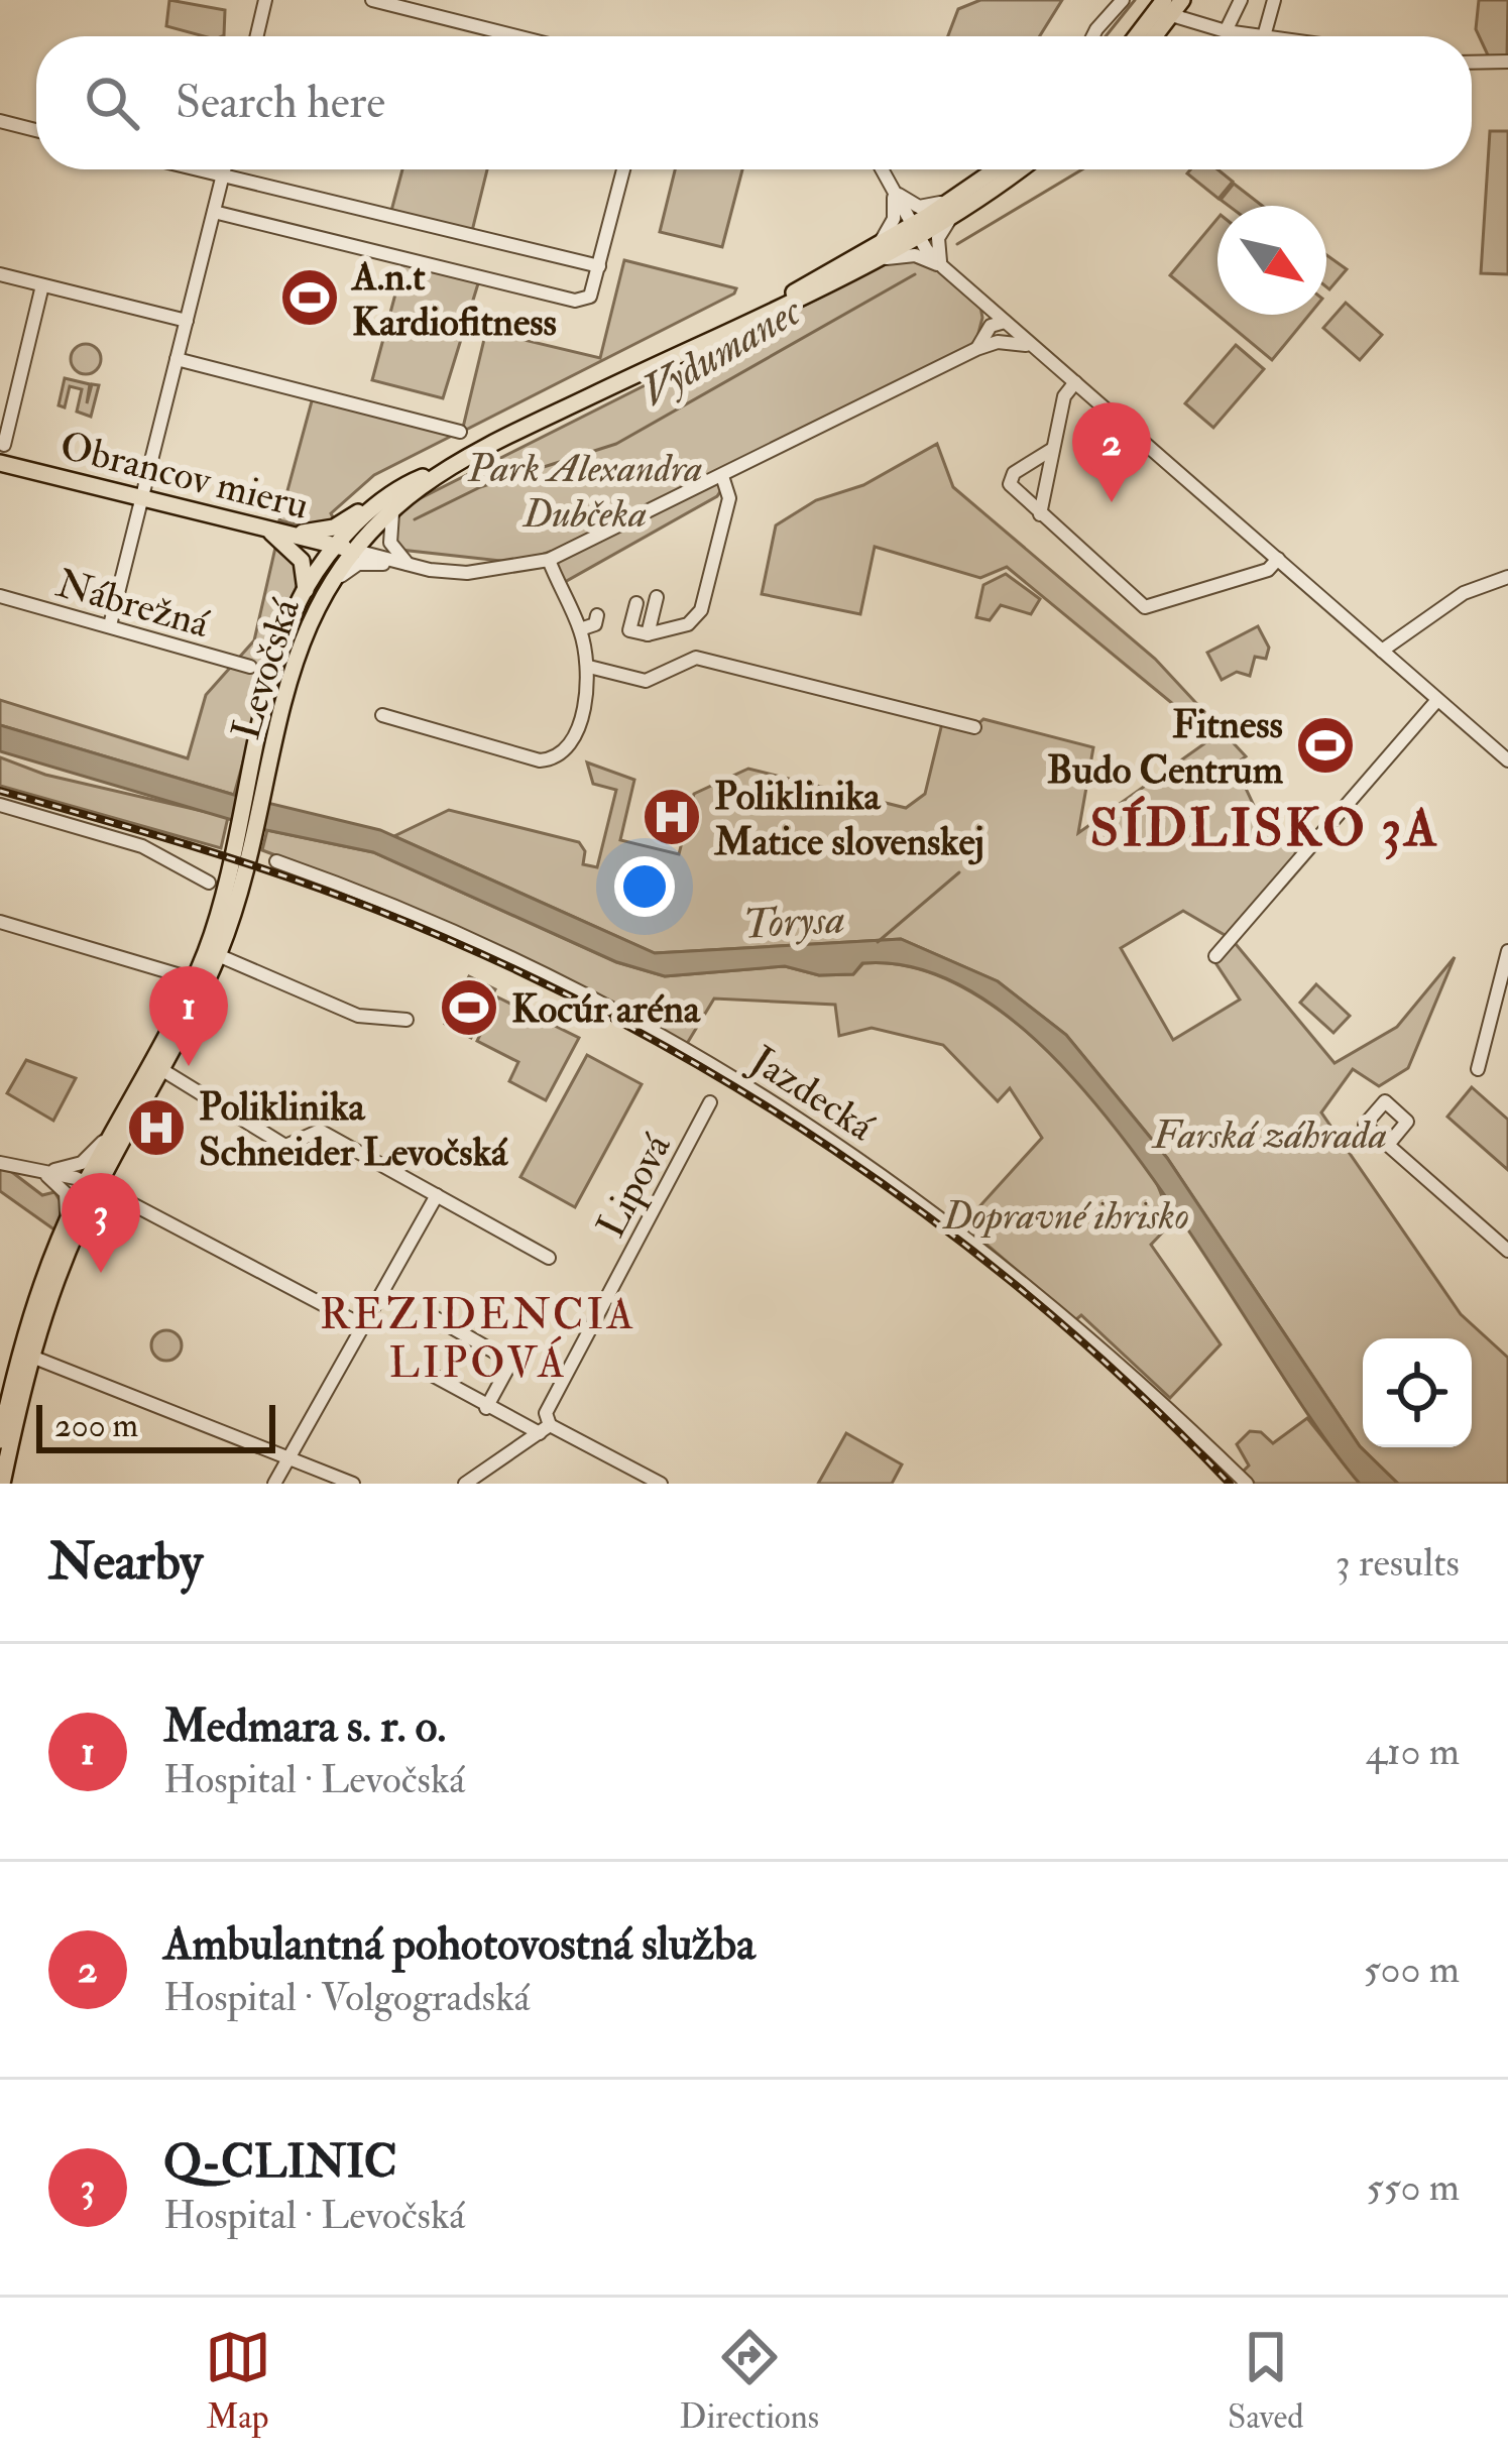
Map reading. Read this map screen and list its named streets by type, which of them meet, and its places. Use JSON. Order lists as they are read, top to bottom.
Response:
{
  "streets": {
    "main road": ["Obrancov mieru", "Levočská"],
    "street": ["Nábrežná", "Jazdecká", "Lipová"]
  },
  "crossings": [
    ["Obrancov mieru", "Levočská"]
  ],
  "districts": ["SÍDLISKO 3A", "REZIDENCIA LIPOVÁ"],
  "water": ["Vydumanec", "Torysa"],
  "parks": ["Park Alexandra Dubčeka", "Farská záhrada", "Dopravné ihrisko"],
  "places": {
    "sports": ["A.n.t Kardiofitness", "Fitness Budo Centrum", "Kocúr aréna"],
    "hospital": ["Poliklinika Matice slovenskej", "Poliklinika Schneider Levočská"]
  },
  "scale_bar": "200 m",
  "north": "bottom right",
  "page": {
    "search": "Search here",
    "pins": ["2", "1", "3"],
    "scale": "200 m",
    "heading": ["Nearby", "3 results"],
    "list": [
      {
        "mark": "1",
        "name": "Medmara s. r. o.",
        "note": "Hospital · Levočská",
        "value": "410 m"
      },
      {
        "mark": "2",
        "name": "Ambulantná pohotovostná služba",
        "note": "Hospital · Volgogradská",
        "value": "500 m"
      },
      {
        "mark": "3",
        "name": "Q-CLINIC",
        "note": "Hospital · Levočská",
        "value": "550 m"
      }
    ],
    "nav": ["Map", "Directions", "Saved"]
  }
}
